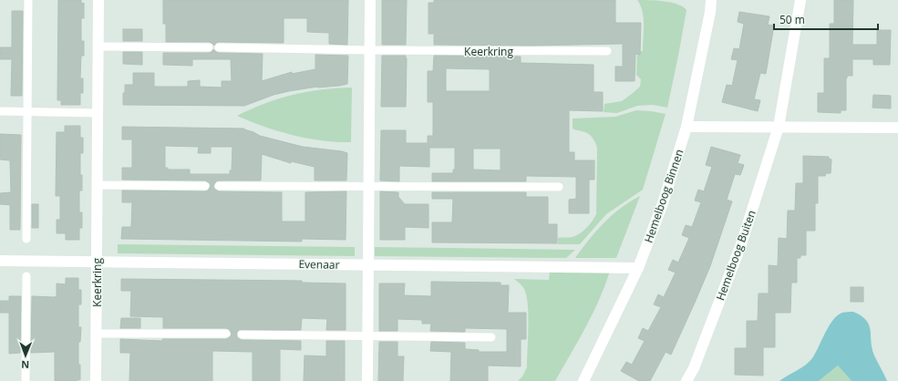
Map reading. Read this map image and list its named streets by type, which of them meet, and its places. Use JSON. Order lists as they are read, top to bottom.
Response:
{
  "streets": {
    "street": [
      "Keerkring",
      "Hemelboog Binnen",
      "Hemelboog Buiten",
      "Evenaar"
    ]
  },
  "crossings": [
    ["Keerkring", "Evenaar"],
    ["Hemelboog Binnen", "Evenaar"]
  ],
  "scale_bar": "50 m",
  "north": "bottom"
}
